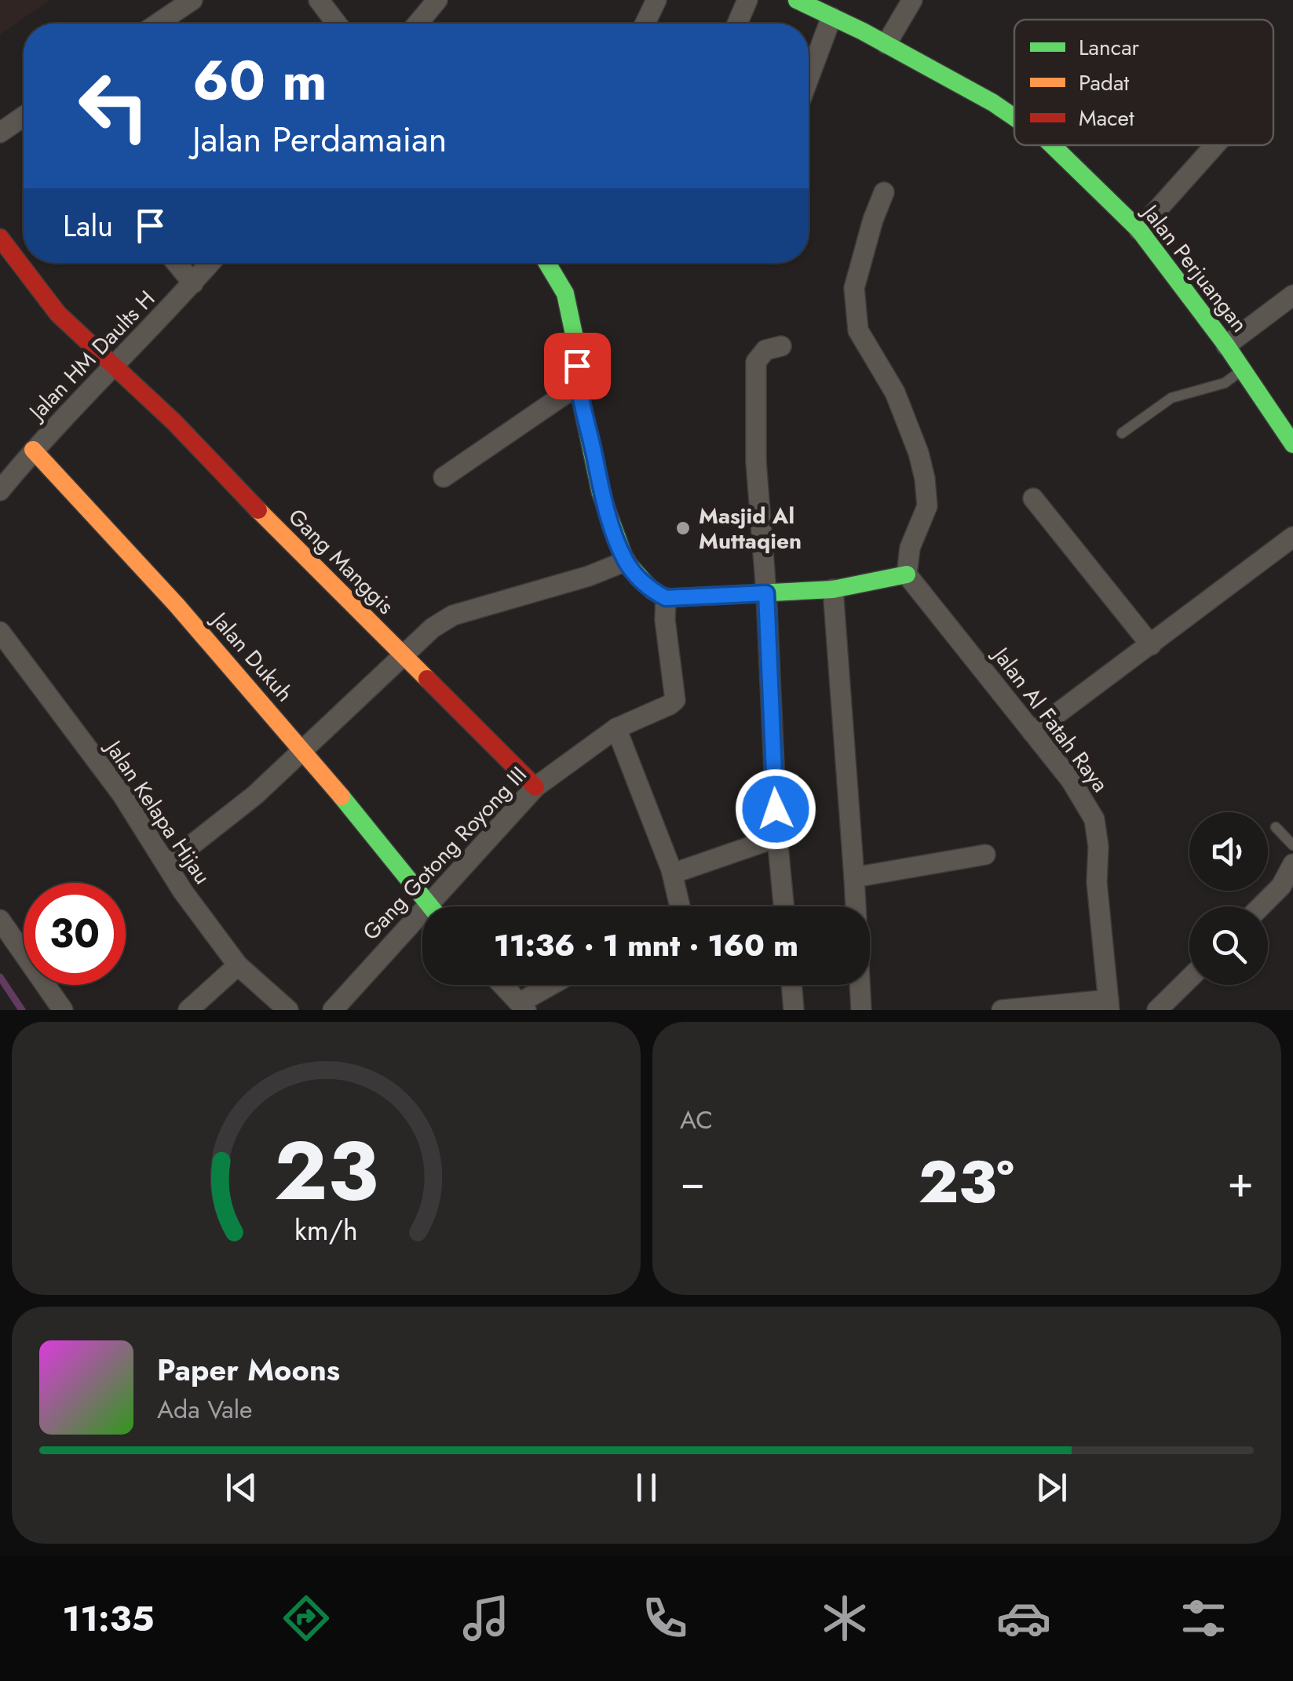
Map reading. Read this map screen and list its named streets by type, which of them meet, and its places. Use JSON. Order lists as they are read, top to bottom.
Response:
{
  "streets": {
    "street": [
      "Jalan Perjuangan",
      "Jalan HM Daults H",
      "Gang Manggis",
      "Jalan Dukuh",
      "Jalan Al Fatah Raya",
      "Jalan Kelapa Hijau",
      "Gang Gotong Royong III"
    ]
  },
  "crossings": [
    ["Jalan HM Daults H", "Gang Manggis"],
    ["Jalan HM Daults H", "Jalan Dukuh"],
    ["Gang Manggis", "Gang Gotong Royong III"],
    ["Jalan Dukuh", "Gang Gotong Royong III"]
  ],
  "places": ["Masjid Al Muttaqien"],
  "legend": ["Lancar", "Padat", "Macet"],
  "page": {
    "turn": ["60 m", "Jalan Perdamaian"],
    "then": "Lalu",
    "limit": "30",
    "trip": "11:36 · 1 mnt · 160 m",
    "tile": "AC",
    "heat": ["−", "23°", "+"],
    "song": ["Paper Moons", "Ada Vale"],
    "tabs": "11:35",
    "gauge": ["23", "km/h"]
  }
}
